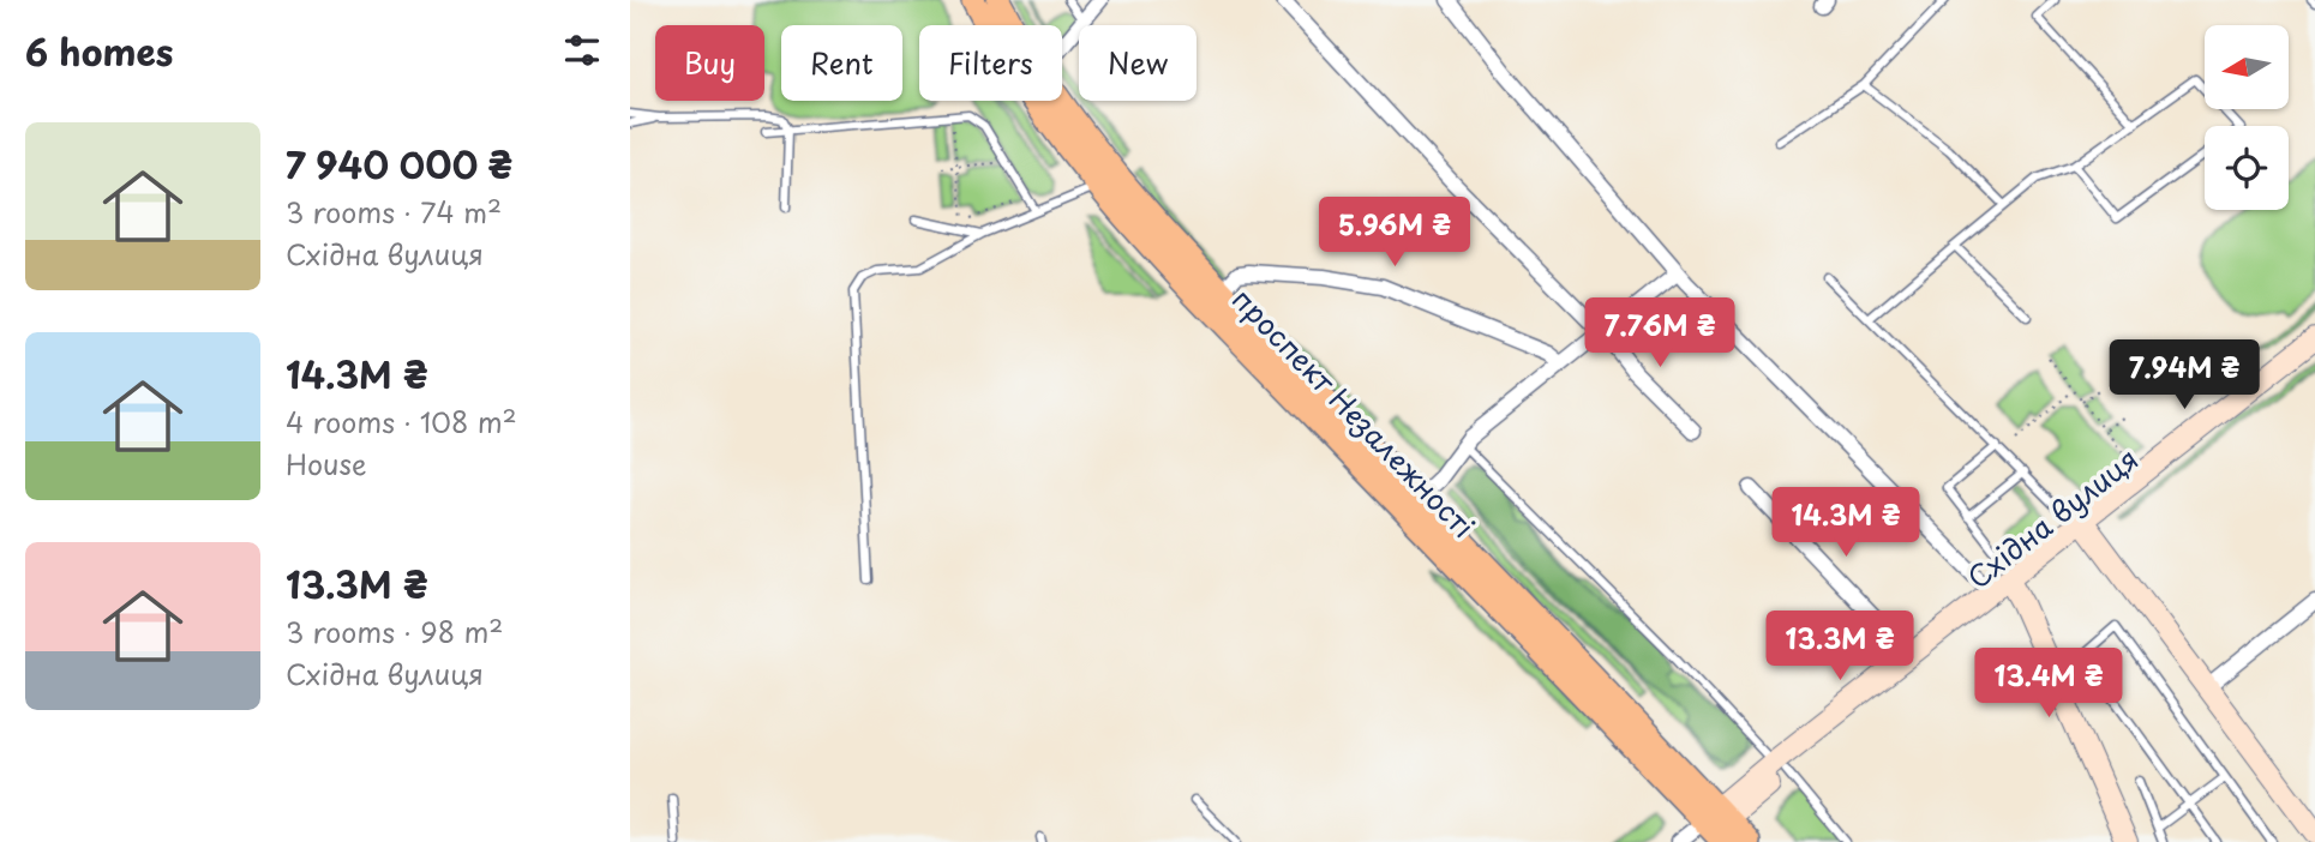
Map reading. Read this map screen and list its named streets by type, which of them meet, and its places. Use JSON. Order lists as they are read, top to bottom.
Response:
{
  "streets": {
    "main road": ["проспект Незалежності", "Східна вулиця"]
  },
  "crossings": [
    ["проспект Незалежності", "Східна вулиця"]
  ],
  "north": "left",
  "page": {
    "heading": "6 homes",
    "chip": [
      "Buy",
      "Rent",
      "Filters",
      "New"
    ],
    "list": [
      {
        "name": "7 940 000 ₴",
        "note": "3 rooms · 74 m² · Східна вулиця"
      },
      {
        "name": "14.3M ₴",
        "note": "4 rooms · 108 m² · House"
      },
      {
        "name": "13.3M ₴",
        "note": "3 rooms · 98 m² · Східна вулиця"
      }
    ],
    "price": [
      "5.96M ₴",
      "7.76M ₴",
      "7.94M ₴",
      "14.3M ₴",
      "13.3M ₴",
      "13.4M ₴"
    ]
  }
}
